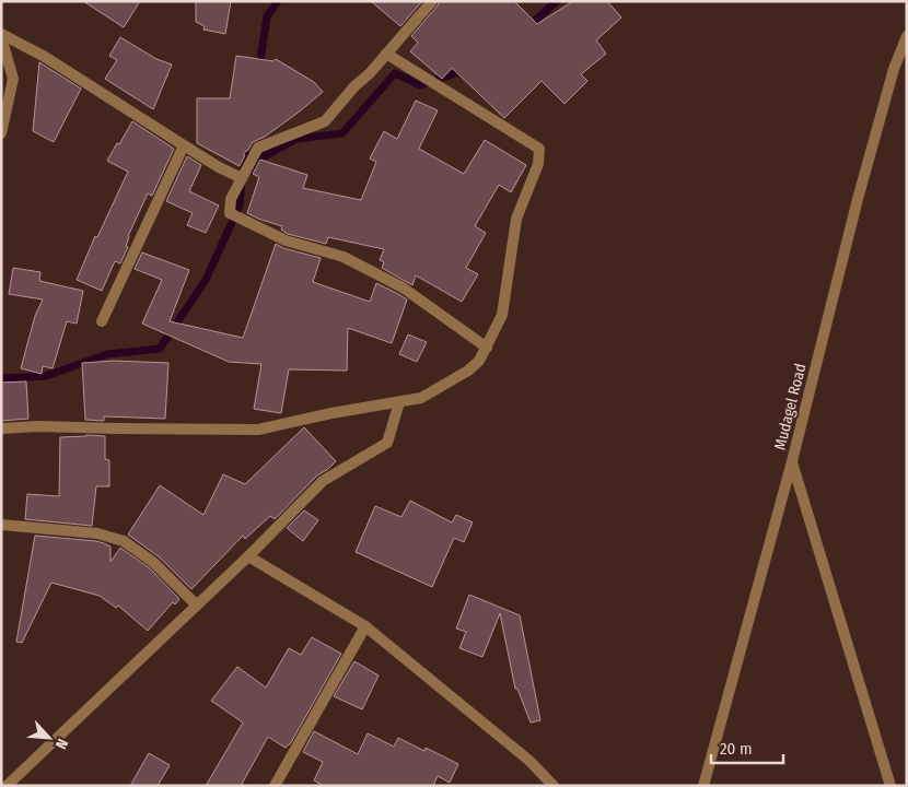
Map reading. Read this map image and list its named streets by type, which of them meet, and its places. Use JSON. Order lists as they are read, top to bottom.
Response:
{
  "streets": {
    "street": ["Mudagel Road"]
  },
  "scale_bar": "20 m",
  "north": "bottom right"
}
